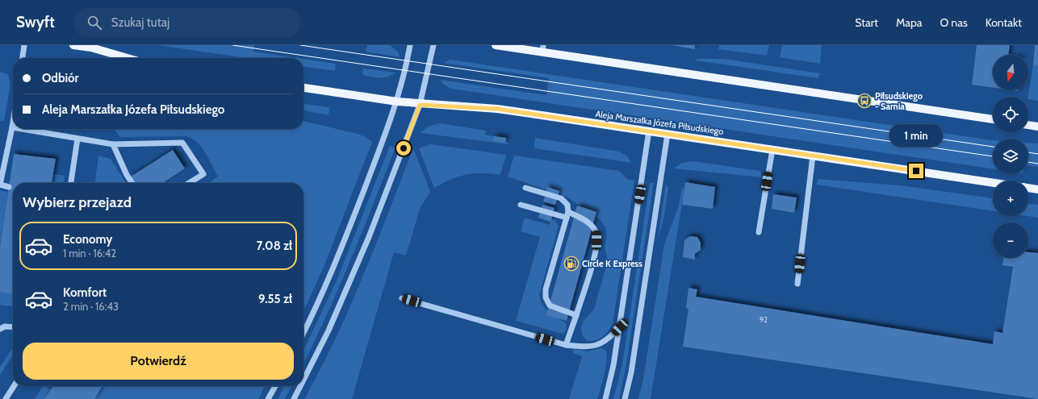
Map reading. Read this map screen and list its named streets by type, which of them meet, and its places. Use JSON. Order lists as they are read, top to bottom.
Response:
{
  "streets": {
    "main road": ["Aleja Marszałka Józefa Piłsudskiego"]
  },
  "places": {
    "bus stop": ["Piłsudskiego - Sarnia"],
    "fuel station": ["Circle K Express"]
  },
  "house_numbers": ["92"],
  "north": "bottom",
  "page": {
    "header": "Swyft",
    "search": "Szukaj tutaj",
    "nav": [
      "Start",
      "Mapa",
      "O nas",
      "Kontakt"
    ],
    "map_buttons": ["+", "−"],
    "banner": ["Odbiór", "Aleja Marszałka Józefa Piłsudskiego"],
    "bubble": "1 min",
    "heading": "Wybierz przejazd",
    "list": [
      {
        "name": "Economy",
        "note": "1 min · 16:42",
        "value": "7.08 zł"
      },
      {
        "name": "Komfort",
        "note": "2 min · 16:43",
        "value": "9.55 zł"
      }
    ],
    "buttons": "Potwierdź"
  }
}
